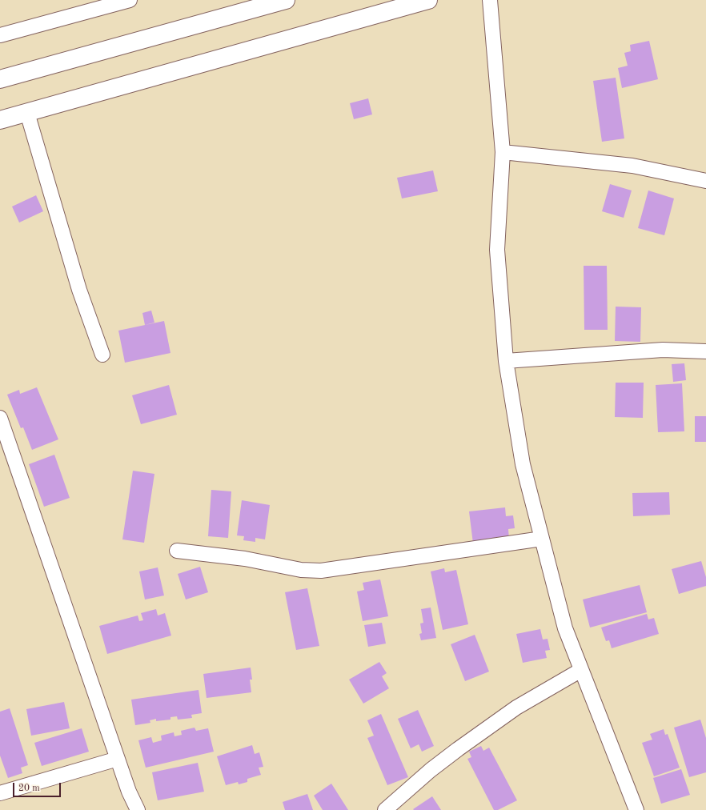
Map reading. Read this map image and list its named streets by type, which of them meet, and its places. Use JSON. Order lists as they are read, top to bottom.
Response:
{
  "scale_bar": "20 m"
}
